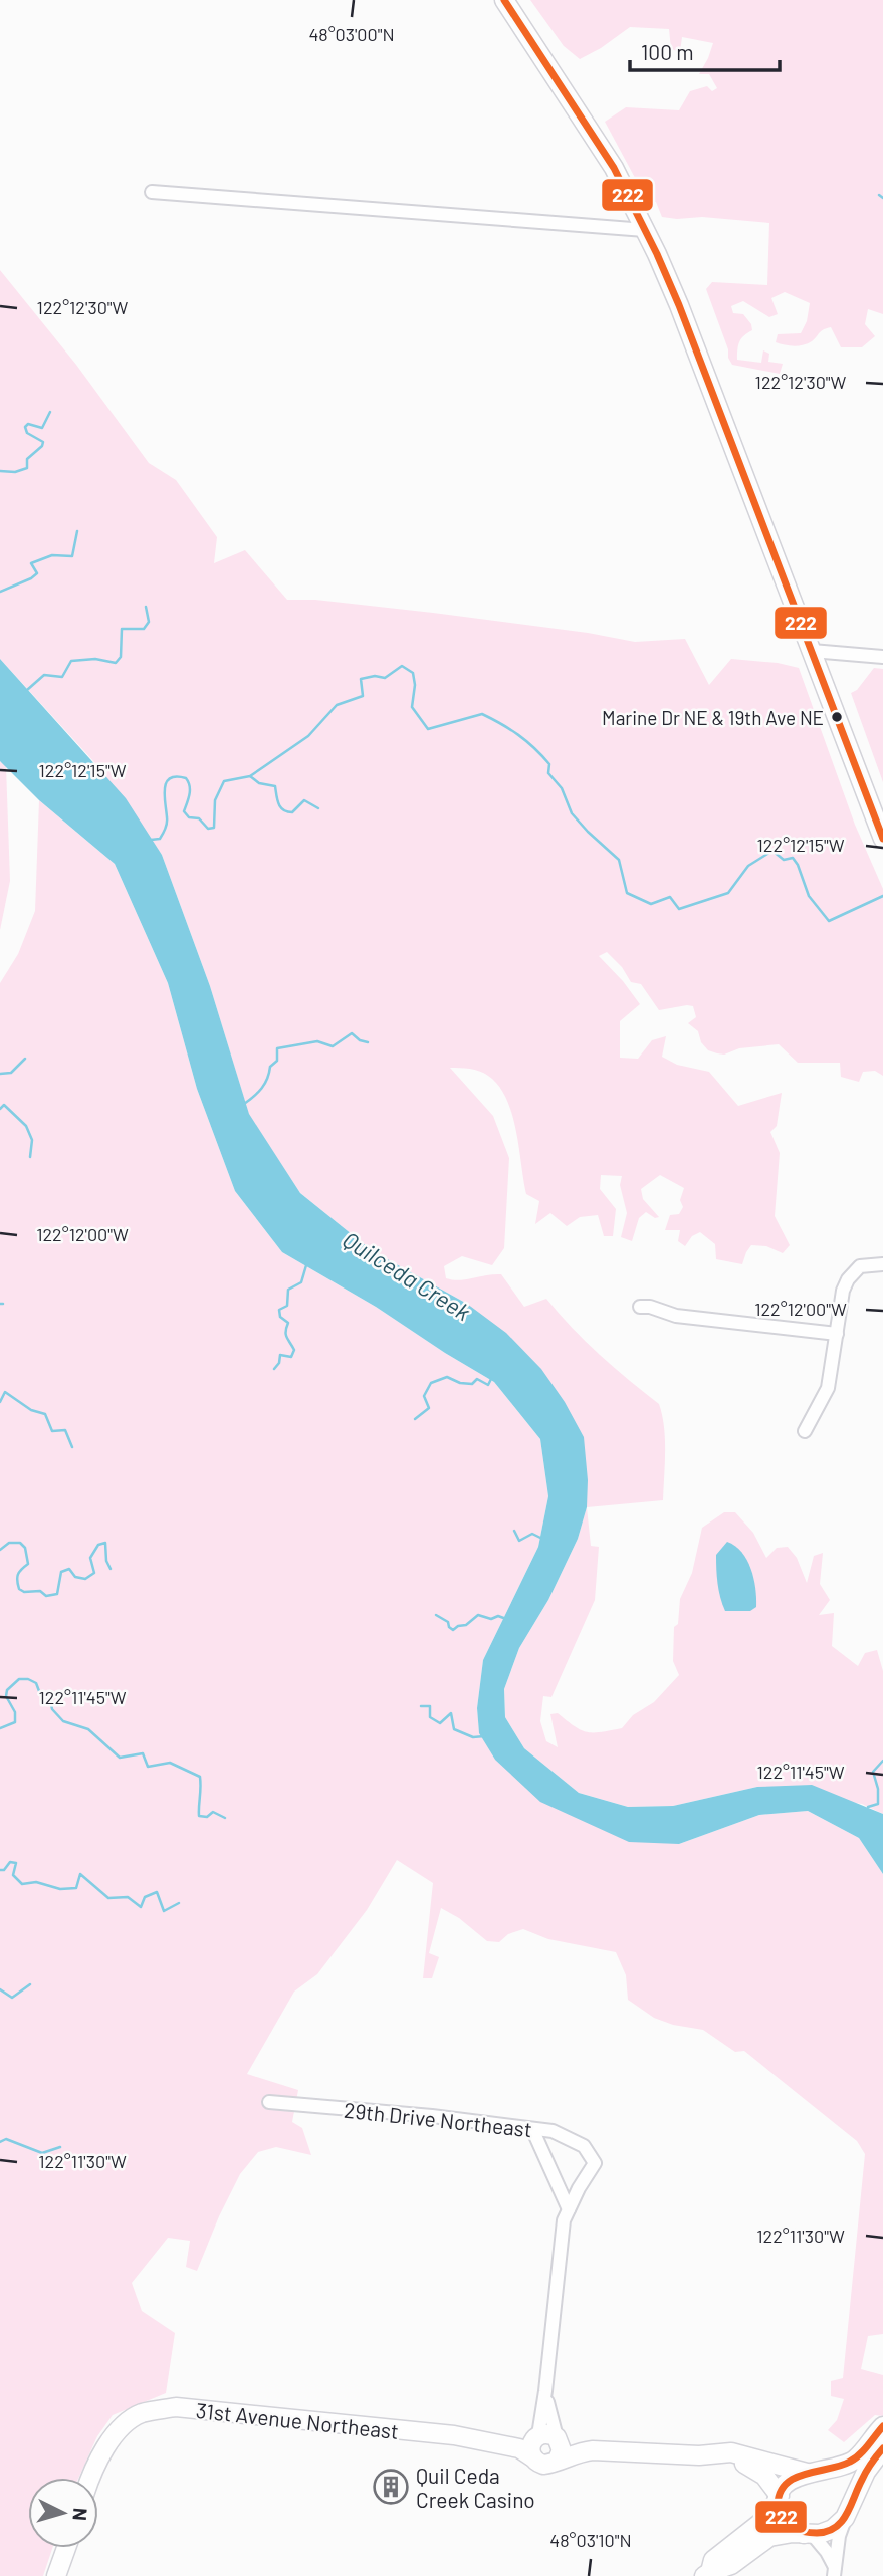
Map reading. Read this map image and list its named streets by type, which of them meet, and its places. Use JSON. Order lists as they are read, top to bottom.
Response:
{
  "streets": {
    "main road": ["31st Avenue Northeast"],
    "street": ["29th Drive Northeast"]
  },
  "water": ["Quilceda Creek"],
  "places": {
    "other": ["Marine Dr NE & 19th Ave NE"],
    "building": ["Quil Ceda Creek Casino"]
  },
  "lines": ["transit line 222"],
  "scale_bar": "100 m",
  "north": "right",
  "coordinates": [
    "48°03'00\"N",
    "122°12'30\"W",
    "122°12'15\"W",
    "122°12'00\"W",
    "122°11'45\"W",
    "122°11'30\"W",
    "48°03'10\"N"
  ]
}
